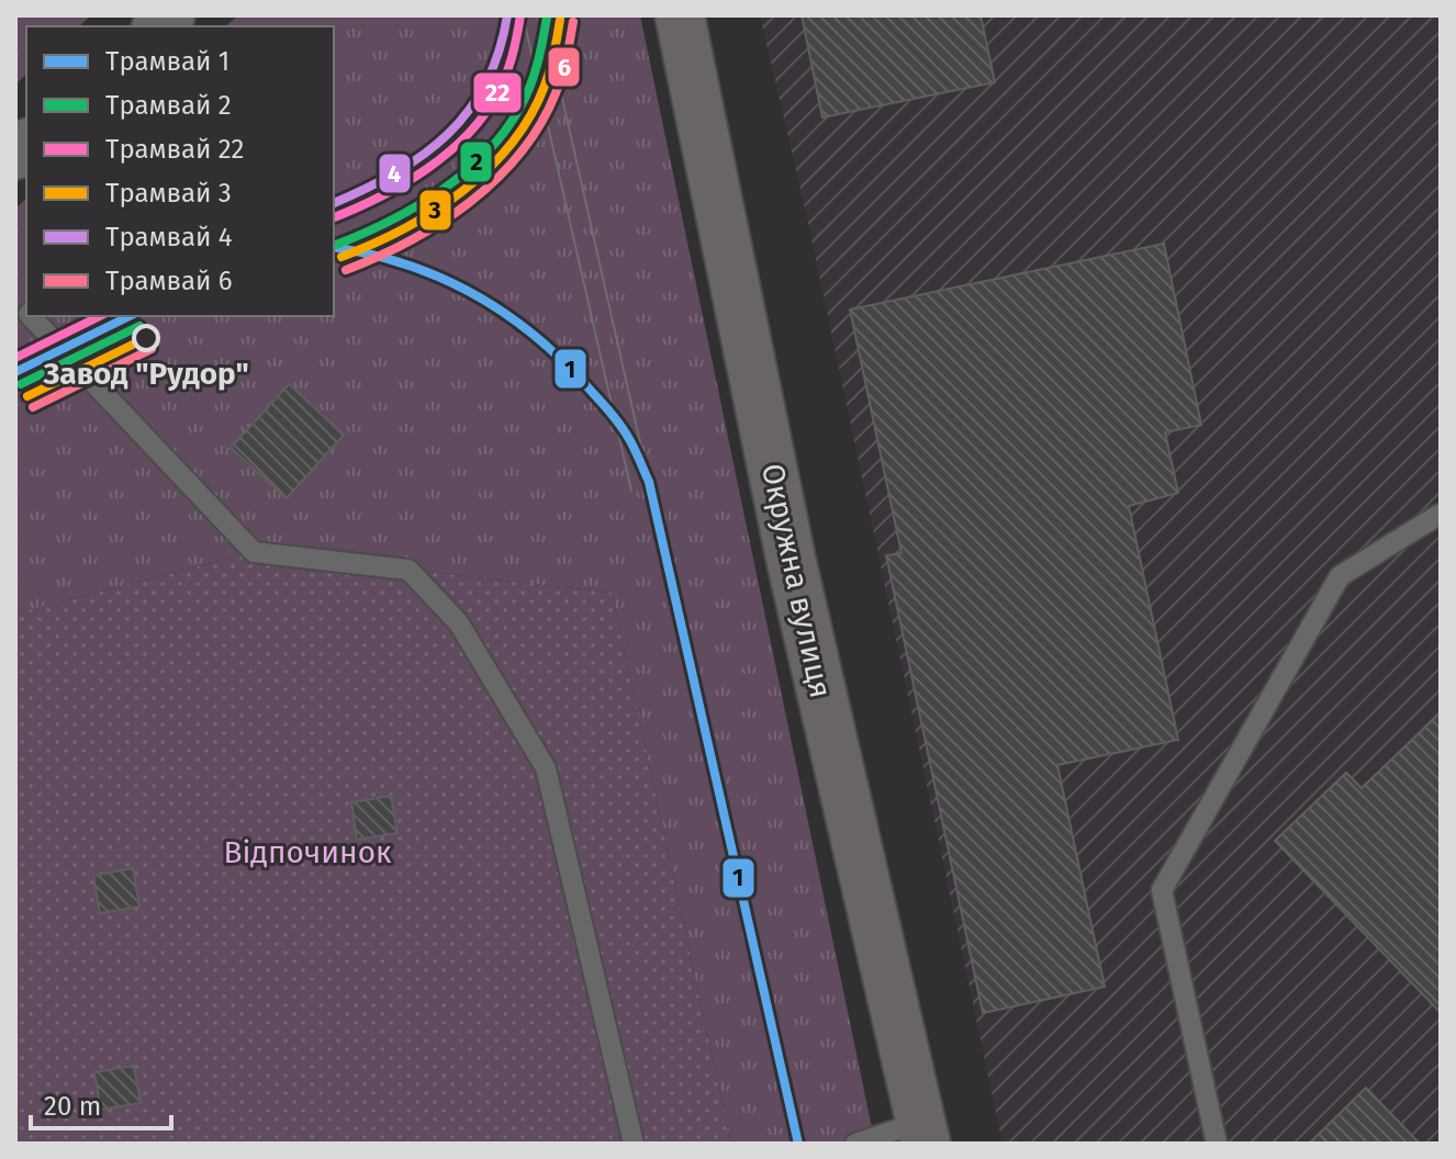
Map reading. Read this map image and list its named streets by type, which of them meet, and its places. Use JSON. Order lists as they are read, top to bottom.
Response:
{
  "streets": {
    "main road": ["Окружна вулиця"]
  },
  "parks": ["Відпочинок"],
  "places": ["Завод \"Рудор\""],
  "lines": [
    "tram line 22",
    "tram line 4",
    "tram line 2",
    "tram line 3",
    "tram line 6",
    "tram line 1"
  ],
  "legend": [
    "Трамвай 1",
    "Трамвай 2",
    "Трамвай 22",
    "Трамвай 3",
    "Трамвай 4",
    "Трамвай 6"
  ],
  "scale_bar": "20 m"
}
